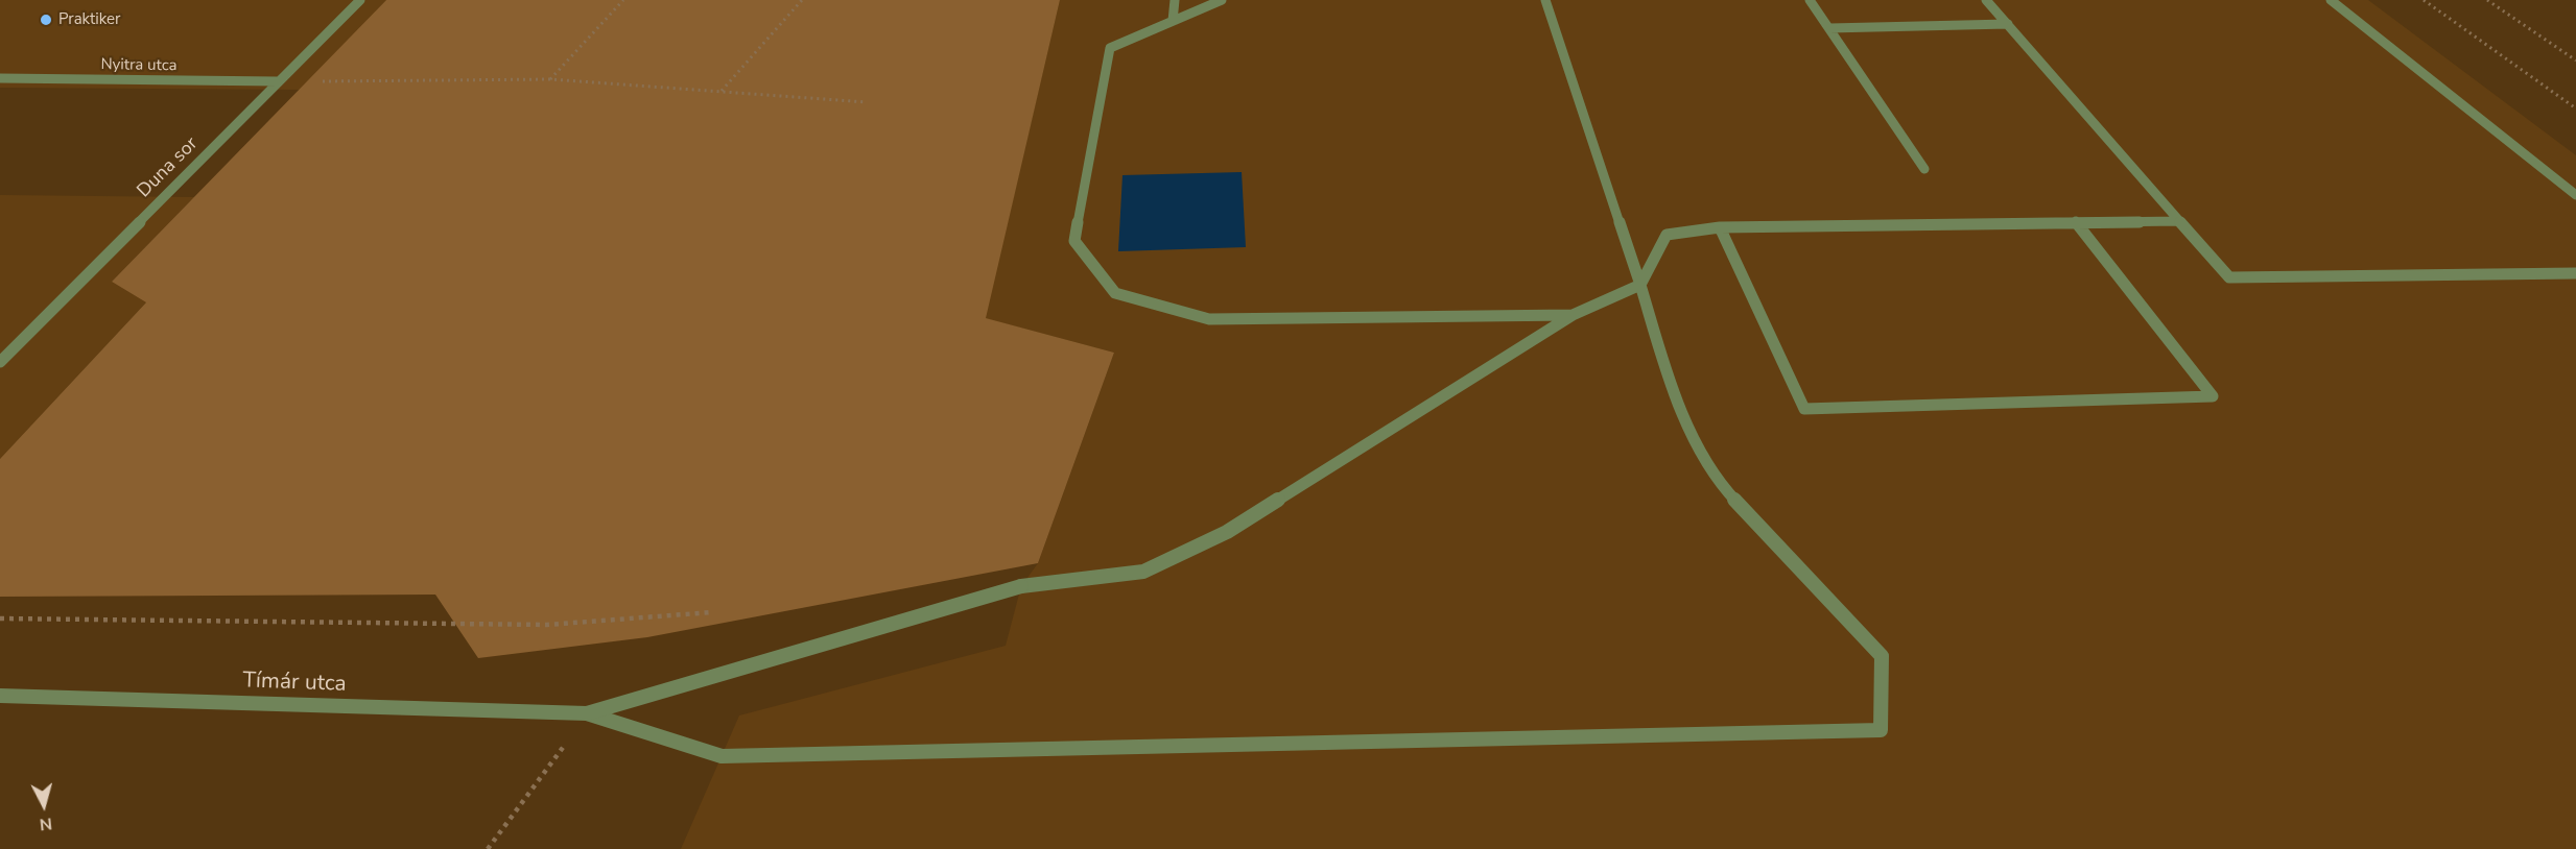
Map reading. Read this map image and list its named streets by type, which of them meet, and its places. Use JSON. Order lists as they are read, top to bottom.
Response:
{
  "streets": {
    "street": ["Nyitra utca", "Duna sor", "Tímár utca"]
  },
  "crossings": [
    ["Nyitra utca", "Duna sor"]
  ],
  "places": ["Praktiker"],
  "north": "bottom"
}
